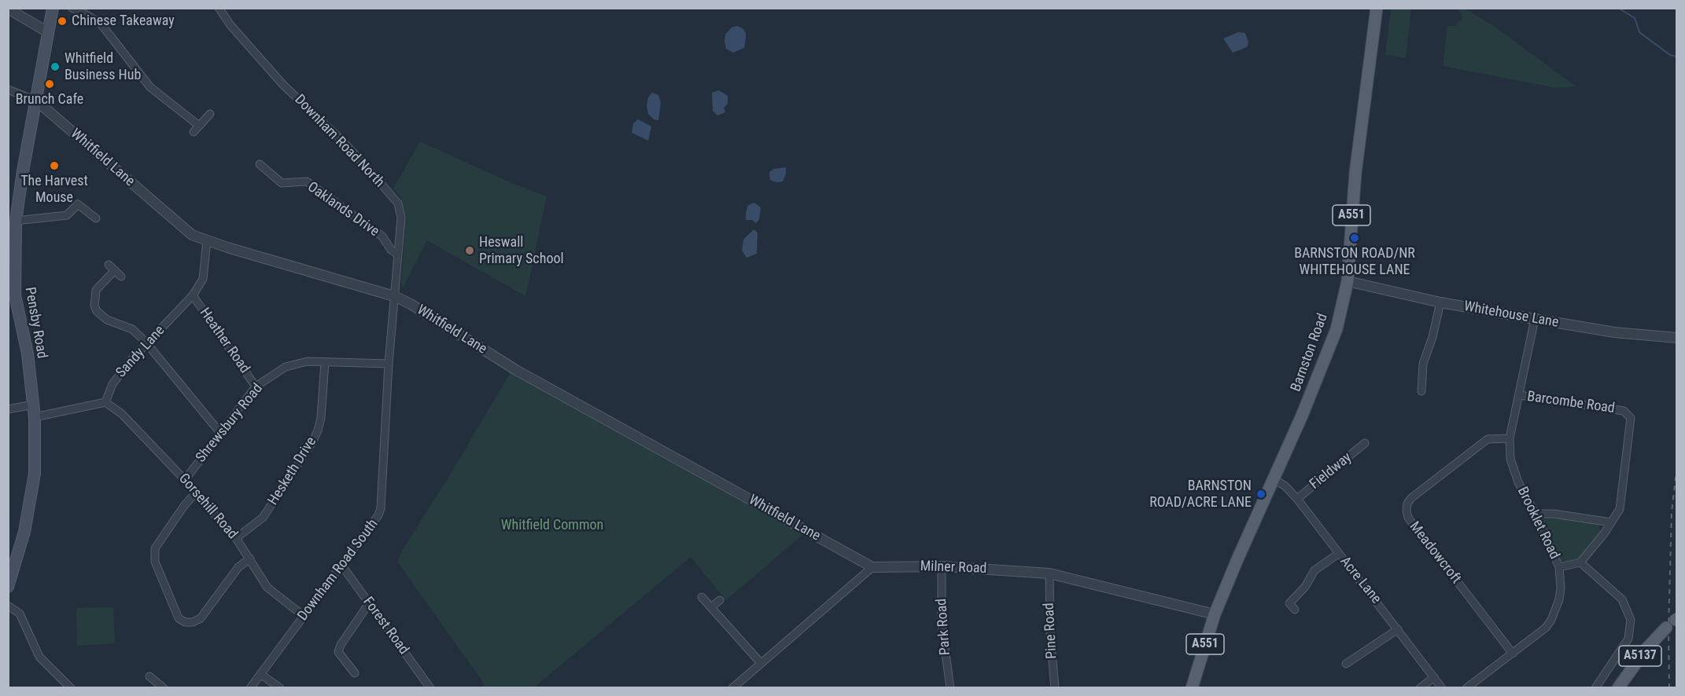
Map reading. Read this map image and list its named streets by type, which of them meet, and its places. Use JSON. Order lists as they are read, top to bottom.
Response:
{
  "streets": {
    "main road": [
      "A551",
      "Pensby Road",
      "Barnston Road",
      "A5137"
    ],
    "street": [
      "Downham Road North",
      "Whitfield Lane",
      "Oaklands Drive",
      "Whitehouse Lane",
      "Heather Road",
      "Sandy Lane",
      "Barcombe Road",
      "Shrewsbury Road",
      "Hesketh Drive",
      "Fieldway",
      "Gorsehill Road",
      "Brooklet Road",
      "Meadowcroft",
      "Milner Road",
      "Downham Road South",
      "Acre Lane",
      "Forest Road",
      "Park Road",
      "Pine Road"
    ]
  },
  "crossings": [
    ["Downham Road North", "Whitfield Lane"],
    ["Downham Road North", "Oaklands Drive"],
    ["Downham Road North", "Downham Road South"],
    ["Whitfield Lane", "Pensby Road"],
    ["Whitfield Lane", "Sandy Lane"],
    ["Whitfield Lane", "Milner Road"],
    ["Whitfield Lane", "Downham Road South"],
    ["Whitehouse Lane", "Barnston Road"],
    ["Whitehouse Lane", "Brooklet Road"],
    ["Heather Road", "Sandy Lane"],
    ["Heather Road", "Shrewsbury Road"],
    ["Sandy Lane", "Gorsehill Road"],
    ["Barnston Road", "Milner Road"],
    ["Barnston Road", "Acre Lane"],
    ["Barcombe Road", "Brooklet Road"],
    ["Shrewsbury Road", "Hesketh Drive"],
    ["Shrewsbury Road", "Gorsehill Road"],
    ["Shrewsbury Road", "Downham Road South"],
    ["Hesketh Drive", "Gorsehill Road"],
    ["Fieldway", "Acre Lane"],
    ["Gorsehill Road", "Downham Road South"],
    ["Brooklet Road", "Meadowcroft"],
    ["Milner Road", "Park Road"],
    ["Milner Road", "Pine Road"],
    ["Downham Road South", "Forest Road"]
  ],
  "parks": ["Whitfield Common"],
  "places": [
    "Chinese Takeaway",
    "Whitfield Business Hub",
    "Brunch Cafe",
    "The Harvest Mouse",
    "BARNSTON ROAD/NR WHITEHOUSE LANE",
    "Heswall Primary School",
    "BARNSTON ROAD/ACRE LANE"
  ]
}
